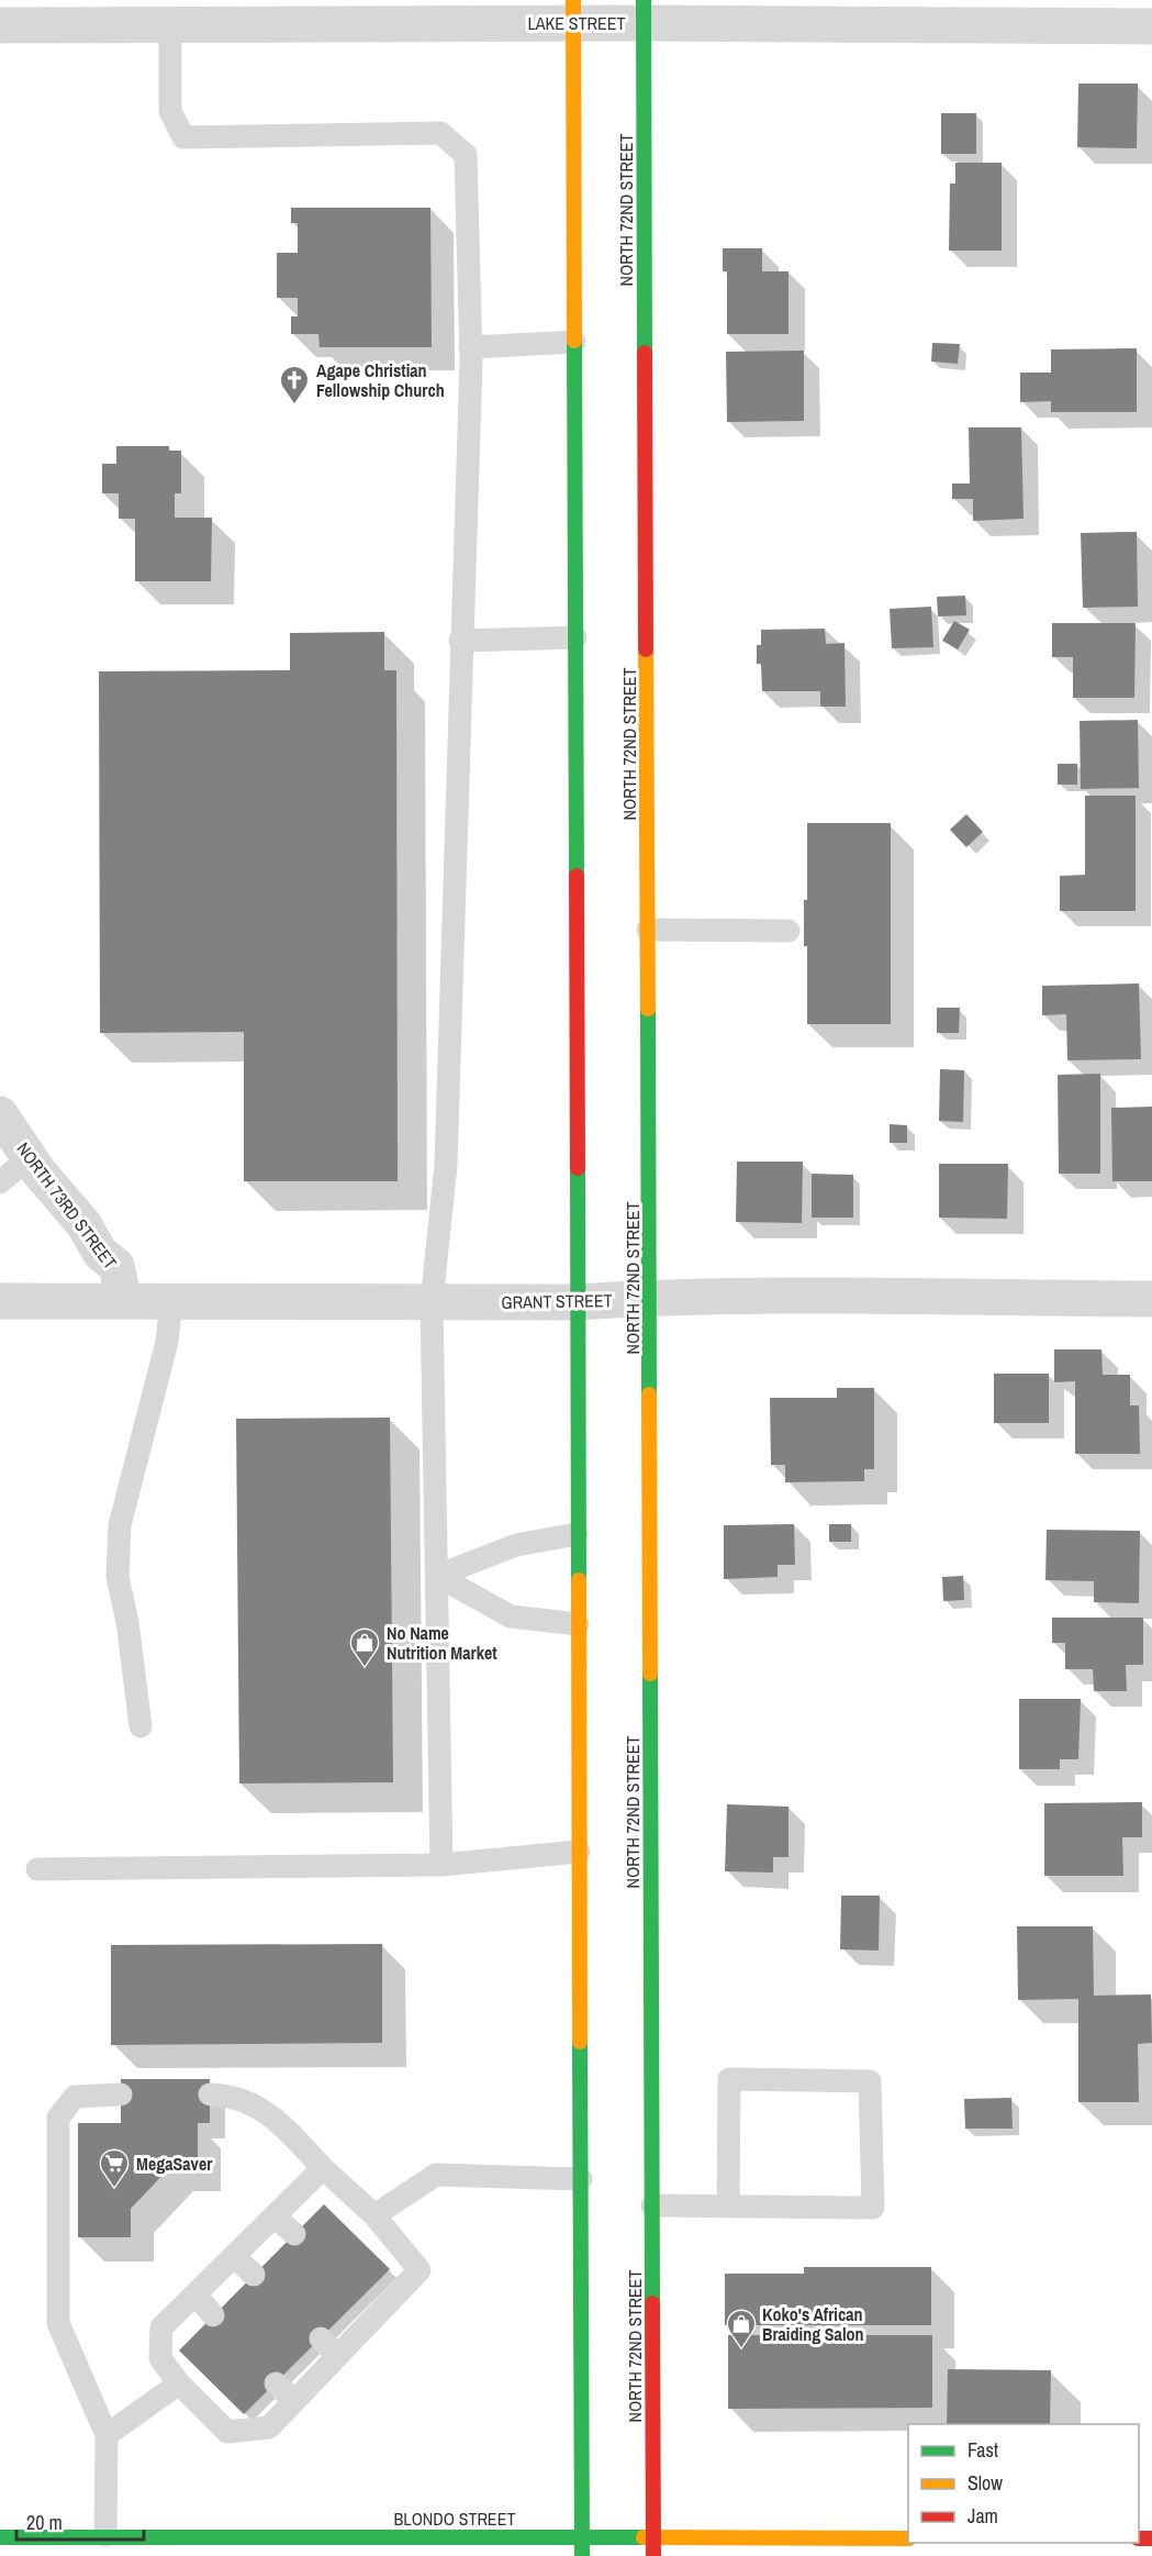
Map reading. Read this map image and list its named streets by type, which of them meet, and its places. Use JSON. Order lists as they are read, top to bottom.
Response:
{
  "streets": {
    "main road": ["NORTH 72ND STREET", "BLONDO STREET"],
    "street": ["LAKE STREET", "NORTH 73RD STREET", "GRANT STREET"]
  },
  "crossings": [
    ["LAKE STREET", "NORTH 72ND STREET"],
    ["NORTH 72ND STREET", "GRANT STREET"],
    ["NORTH 72ND STREET", "BLONDO STREET"],
    ["NORTH 73RD STREET", "GRANT STREET"]
  ],
  "places": {
    "church": ["Agape Christian Fellowship Church"],
    "shop": ["No Name Nutrition Market", "Koko's African Braiding Salon"],
    "supermarket": ["MegaSaver"]
  },
  "legend": ["Fast", "Slow", "Jam"],
  "scale_bar": "20 m"
}
